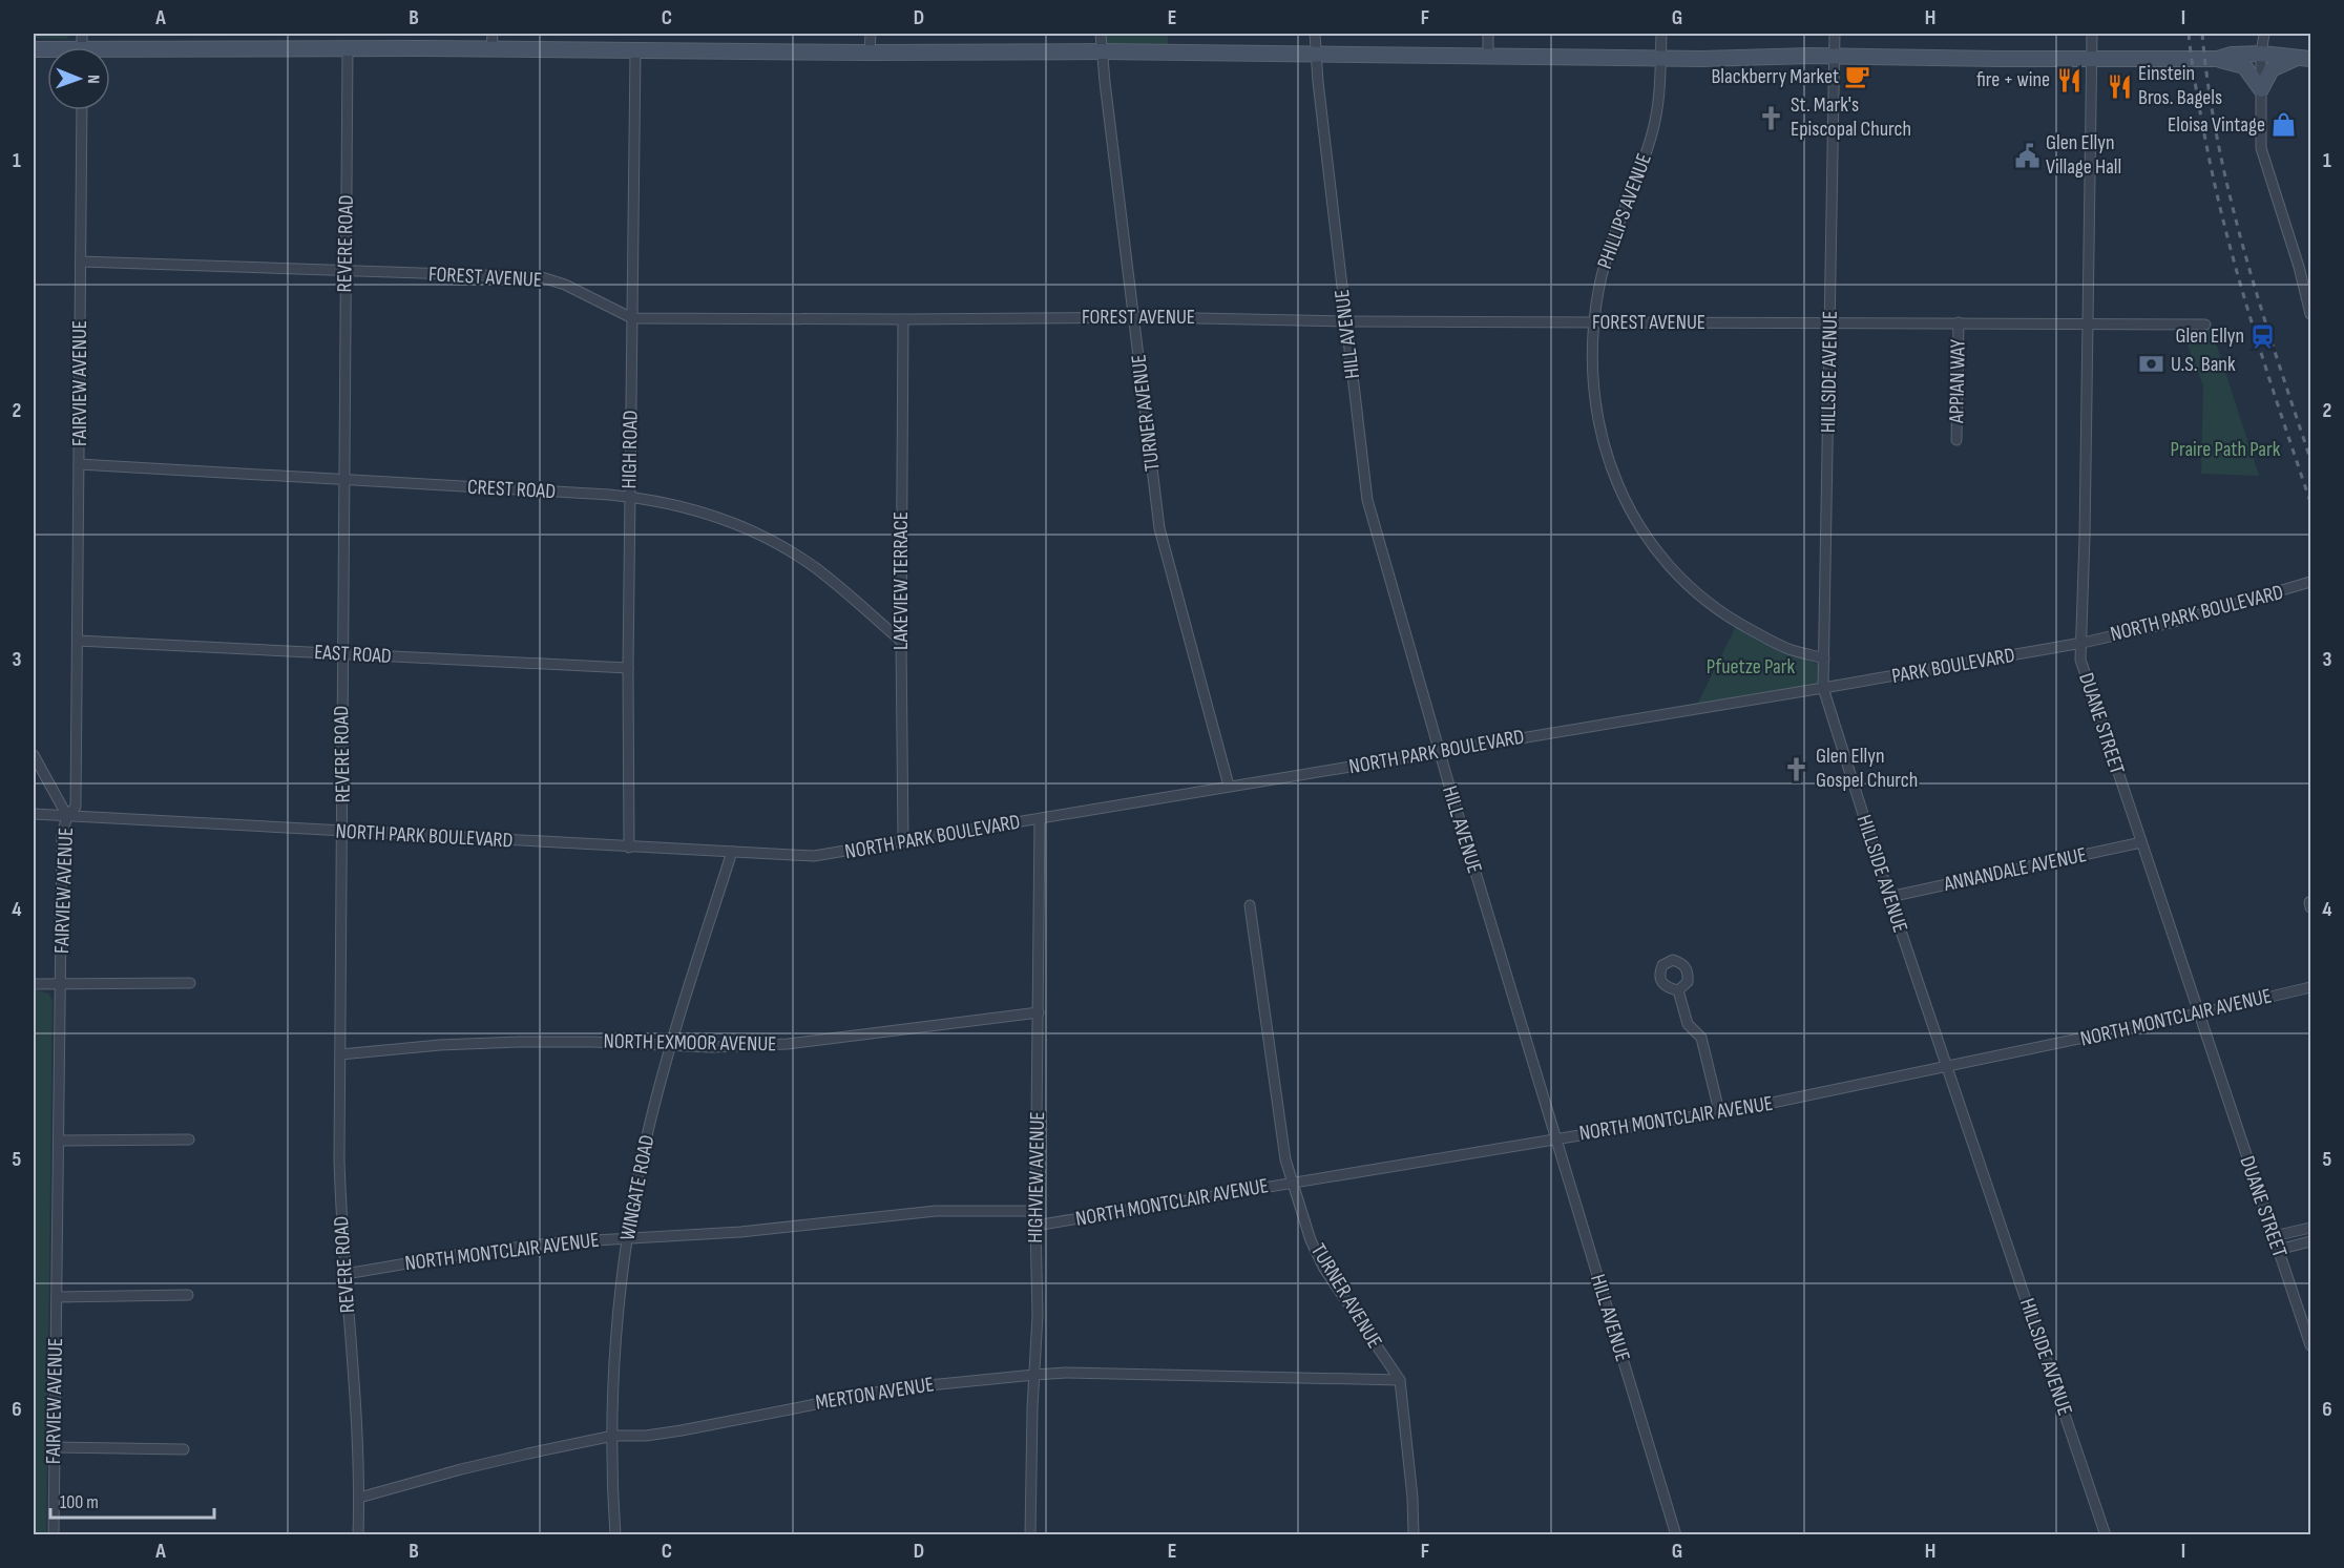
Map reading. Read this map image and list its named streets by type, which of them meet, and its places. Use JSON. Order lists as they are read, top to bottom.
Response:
{
  "streets": {
    "street": [
      "PHILLIPS AVENUE",
      "REVERE ROAD",
      "FOREST AVENUE",
      "HILL AVENUE",
      "HILLSIDE AVENUE",
      "APPIAN WAY",
      "FAIRVIEW AVENUE",
      "TURNER AVENUE",
      "HIGH ROAD",
      "CREST ROAD",
      "LAKEVIEW TERRACE",
      "NORTH PARK BOULEVARD",
      "EAST ROAD",
      "PARK BOULEVARD",
      "DUANE STREET",
      "ANNANDALE AVENUE",
      "NORTH MONTCLAIR AVENUE",
      "NORTH EXMOOR AVENUE",
      "HIGHVIEW AVENUE",
      "WINGATE ROAD",
      "MERTON AVENUE"
    ]
  },
  "crossings": [
    ["PHILLIPS AVENUE", "FOREST AVENUE"],
    ["PHILLIPS AVENUE", "HILLSIDE AVENUE"],
    ["REVERE ROAD", "FOREST AVENUE"],
    ["REVERE ROAD", "CREST ROAD"],
    ["REVERE ROAD", "NORTH PARK BOULEVARD"],
    ["REVERE ROAD", "EAST ROAD"],
    ["REVERE ROAD", "NORTH MONTCLAIR AVENUE"],
    ["REVERE ROAD", "NORTH EXMOOR AVENUE"],
    ["REVERE ROAD", "MERTON AVENUE"],
    ["FOREST AVENUE", "HILL AVENUE"],
    ["FOREST AVENUE", "HILLSIDE AVENUE"],
    ["FOREST AVENUE", "APPIAN WAY"],
    ["FOREST AVENUE", "FAIRVIEW AVENUE"],
    ["FOREST AVENUE", "TURNER AVENUE"],
    ["FOREST AVENUE", "HIGH ROAD"],
    ["FOREST AVENUE", "LAKEVIEW TERRACE"],
    ["FOREST AVENUE", "DUANE STREET"],
    ["HILL AVENUE", "NORTH PARK BOULEVARD"],
    ["HILL AVENUE", "NORTH MONTCLAIR AVENUE"],
    ["HILLSIDE AVENUE", "NORTH PARK BOULEVARD"],
    ["HILLSIDE AVENUE", "PARK BOULEVARD"],
    ["HILLSIDE AVENUE", "ANNANDALE AVENUE"],
    ["HILLSIDE AVENUE", "NORTH MONTCLAIR AVENUE"],
    ["FAIRVIEW AVENUE", "CREST ROAD"],
    ["FAIRVIEW AVENUE", "NORTH PARK BOULEVARD"],
    ["FAIRVIEW AVENUE", "EAST ROAD"],
    ["TURNER AVENUE", "NORTH PARK BOULEVARD"],
    ["TURNER AVENUE", "NORTH MONTCLAIR AVENUE"],
    ["TURNER AVENUE", "MERTON AVENUE"],
    ["HIGH ROAD", "CREST ROAD"],
    ["HIGH ROAD", "NORTH PARK BOULEVARD"],
    ["HIGH ROAD", "EAST ROAD"],
    ["CREST ROAD", "LAKEVIEW TERRACE"],
    ["LAKEVIEW TERRACE", "NORTH PARK BOULEVARD"],
    ["NORTH PARK BOULEVARD", "PARK BOULEVARD"],
    ["NORTH PARK BOULEVARD", "DUANE STREET"],
    ["NORTH PARK BOULEVARD", "HIGHVIEW AVENUE"],
    ["NORTH PARK BOULEVARD", "WINGATE ROAD"],
    ["PARK BOULEVARD", "DUANE STREET"],
    ["DUANE STREET", "ANNANDALE AVENUE"],
    ["DUANE STREET", "NORTH MONTCLAIR AVENUE"],
    ["NORTH MONTCLAIR AVENUE", "HIGHVIEW AVENUE"],
    ["NORTH MONTCLAIR AVENUE", "WINGATE ROAD"],
    ["NORTH EXMOOR AVENUE", "HIGHVIEW AVENUE"],
    ["NORTH EXMOOR AVENUE", "WINGATE ROAD"],
    ["HIGHVIEW AVENUE", "MERTON AVENUE"],
    ["WINGATE ROAD", "MERTON AVENUE"]
  ],
  "parks": ["Praire Path Park", "Pfuetze Park"],
  "places": {
    "cafe": ["Blackberry Market"],
    "restaurant": ["fire + wine", "Einstein Bros. Bagels"],
    "church": ["St. Mark's Episcopal Church", "Glen Ellyn Gospel Church"],
    "shop": ["Eloisa Vintage"],
    "public building": ["Glen Ellyn Village Hall"],
    "station": ["Glen Ellyn"],
    "bank": ["U.S. Bank"]
  },
  "scale_bar": "100 m",
  "north": "right",
  "grid": {
    "columns": [
      "A",
      "B",
      "C",
      "D",
      "E",
      "F",
      "G",
      "H",
      "I"
    ],
    "rows": [
      "1",
      "2",
      "3",
      "4",
      "5",
      "6"
    ]
  }
}
